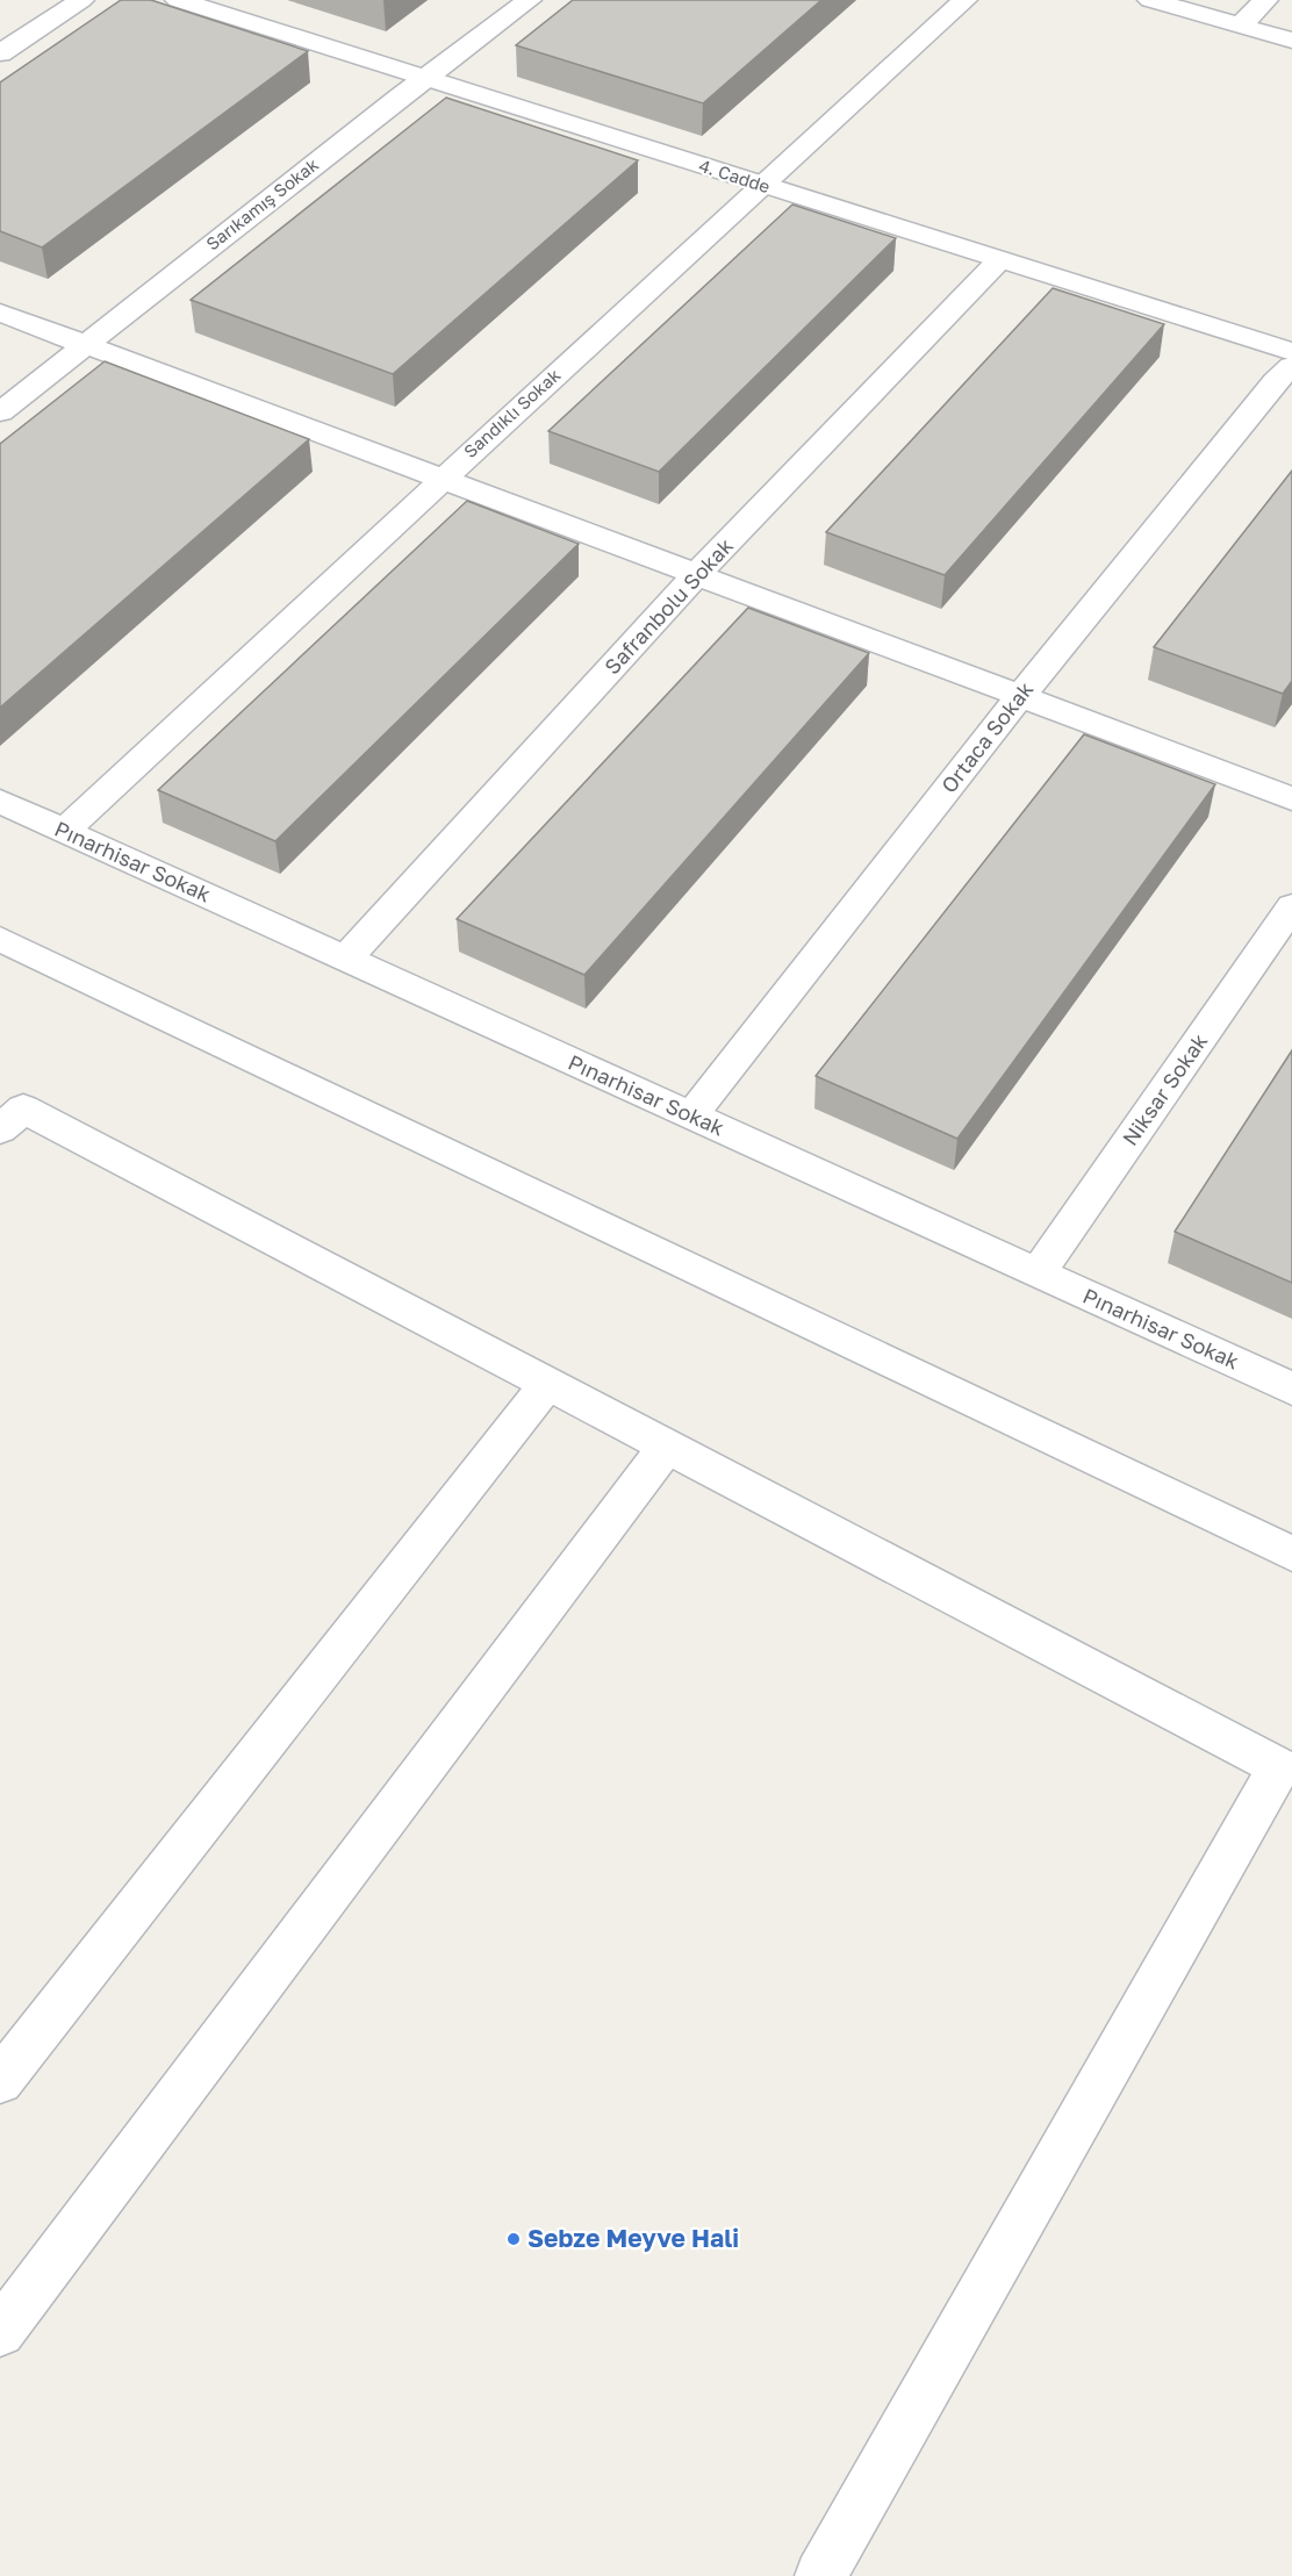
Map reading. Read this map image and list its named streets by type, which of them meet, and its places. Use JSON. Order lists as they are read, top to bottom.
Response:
{
  "streets": {
    "street": [
      "4. Cadde",
      "Sarıkamış Sokak",
      "Sandıklı Sokak",
      "Safranbolu Sokak",
      "Ortaca Sokak",
      "Pınarhisar Sokak",
      "Niksar Sokak"
    ]
  },
  "crossings": [
    ["4. Cadde", "Sarıkamış Sokak"],
    ["4. Cadde", "Sandıklı Sokak"],
    ["4. Cadde", "Safranbolu Sokak"],
    ["Sandıklı Sokak", "Pınarhisar Sokak"],
    ["Safranbolu Sokak", "Pınarhisar Sokak"],
    ["Ortaca Sokak", "Pınarhisar Sokak"],
    ["Pınarhisar Sokak", "Niksar Sokak"]
  ],
  "places": ["Sebze Meyve Hali"]
}
